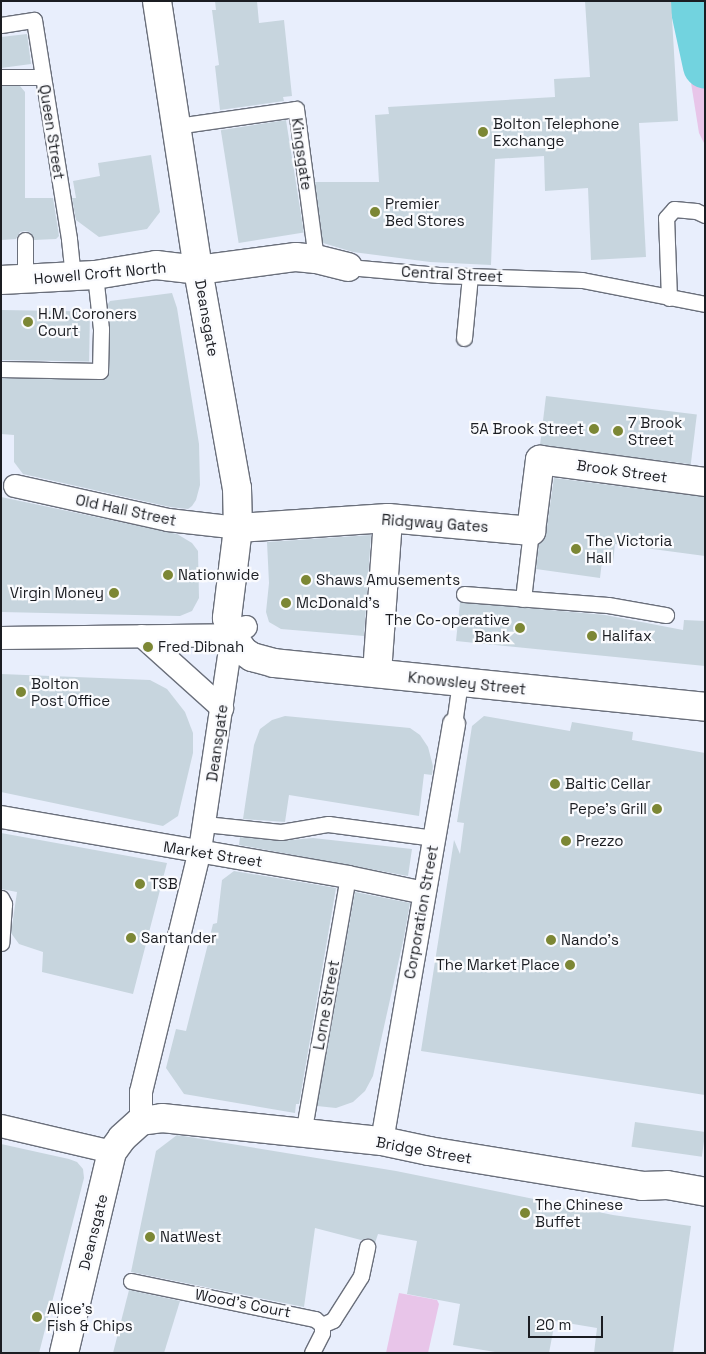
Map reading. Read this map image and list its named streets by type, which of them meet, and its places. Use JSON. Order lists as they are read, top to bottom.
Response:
{
  "streets": {
    "street": [
      "Howell Croft North",
      "Central Street",
      "Deansgate",
      "Brook Street",
      "Old Hall Street",
      "Ridgway Gates",
      "Knowsley Street",
      "Market Street",
      "Corporation Street",
      "Bridge Street"
    ],
    "lane": [
      "Queen Street",
      "Kingsgate",
      "Lorne Street",
      "Wood's Court"
    ]
  },
  "crossings": [
    ["Queen Street", "Howell Croft North"],
    ["Kingsgate", "Central Street"],
    ["Kingsgate", "Deansgate"],
    ["Howell Croft North", "Central Street"],
    ["Howell Croft North", "Deansgate"],
    ["Central Street", "Deansgate"],
    ["Deansgate", "Old Hall Street"],
    ["Deansgate", "Ridgway Gates"],
    ["Deansgate", "Knowsley Street"],
    ["Deansgate", "Market Street"],
    ["Deansgate", "Bridge Street"],
    ["Brook Street", "Ridgway Gates"],
    ["Old Hall Street", "Ridgway Gates"],
    ["Knowsley Street", "Corporation Street"],
    ["Market Street", "Corporation Street"],
    ["Market Street", "Lorne Street"],
    ["Corporation Street", "Bridge Street"],
    ["Lorne Street", "Bridge Street"]
  ],
  "places": [
    "Bolton Telephone Exchange",
    "Premier Bed Stores",
    "H.M. Coroners Court",
    "5A Brook Street",
    "7 Brook Street",
    "The Victoria Hall",
    "Nationwide",
    "Shaws Amusements",
    "Virgin Money",
    "McDonald's",
    "The Co-operative Bank",
    "Halifax",
    "Fred Dibnah",
    "Bolton Post Office",
    "Baltic Cellar",
    "Pepe's Grill",
    "Prezzo",
    "TSB",
    "Santander",
    "Nando's",
    "The Market Place",
    "The Chinese Buffet",
    "NatWest",
    "Alice's Fish & Chips"
  ],
  "scale_bar": "20 m"
}
